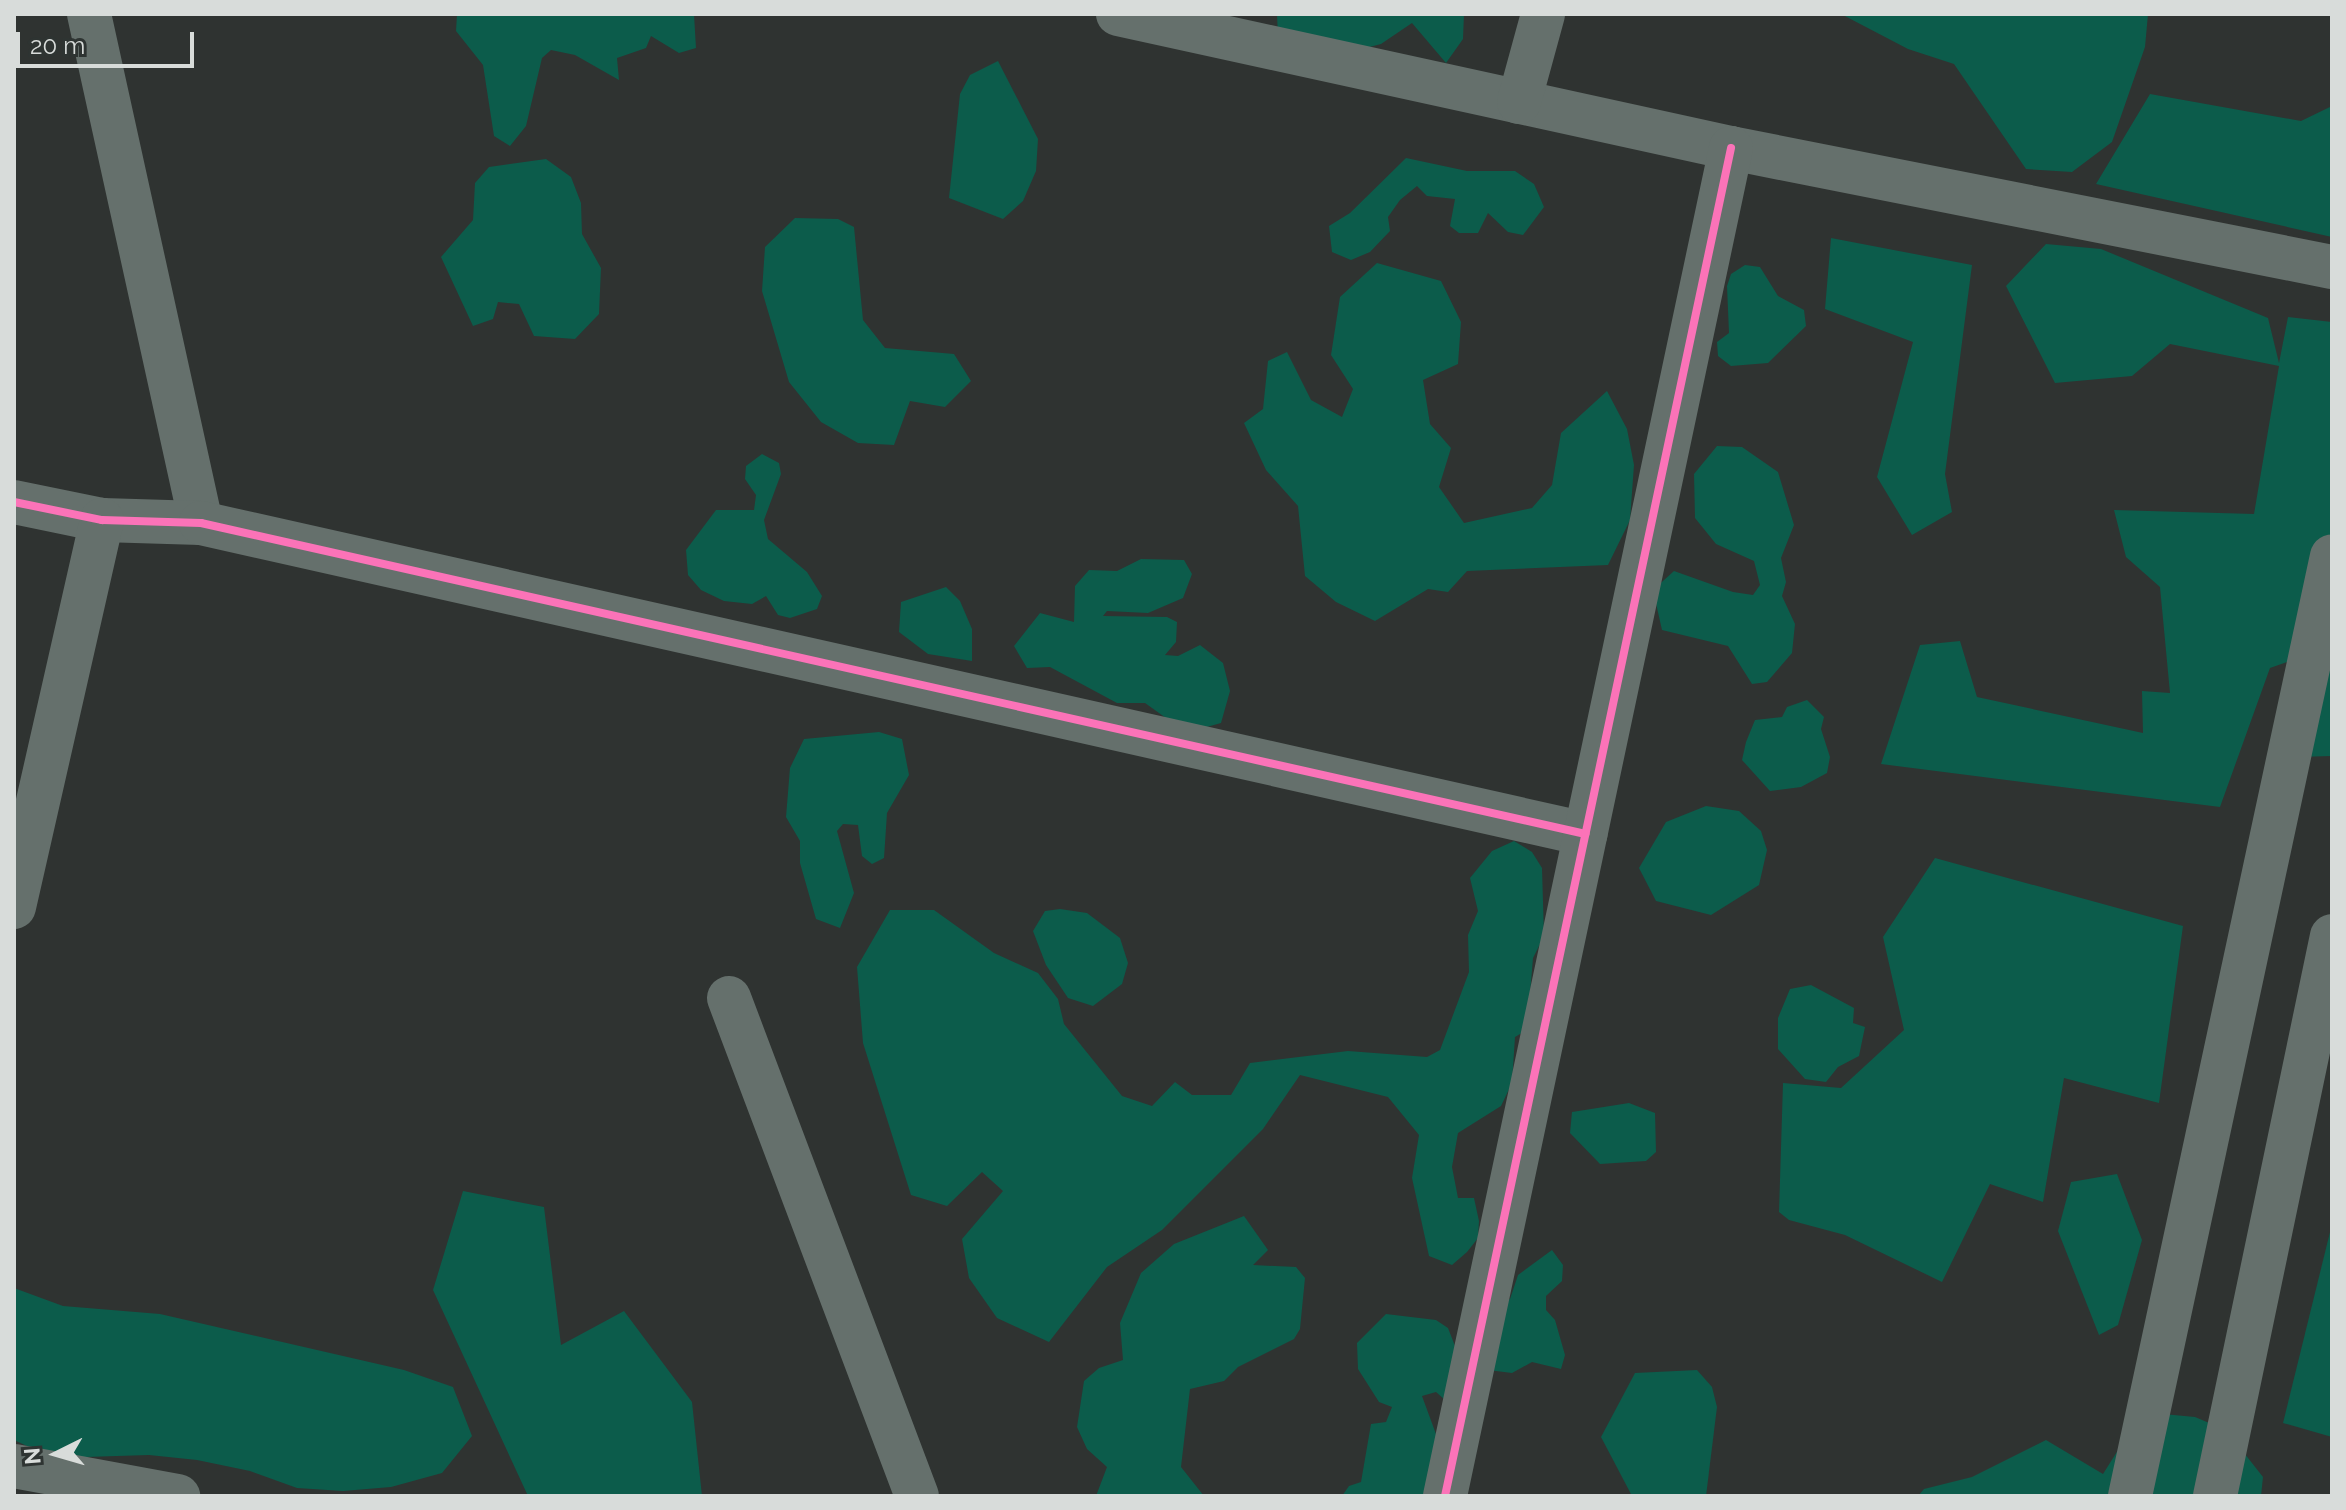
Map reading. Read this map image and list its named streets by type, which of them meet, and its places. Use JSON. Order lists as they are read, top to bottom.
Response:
{
  "scale_bar": "20 m",
  "north": "left"
}
